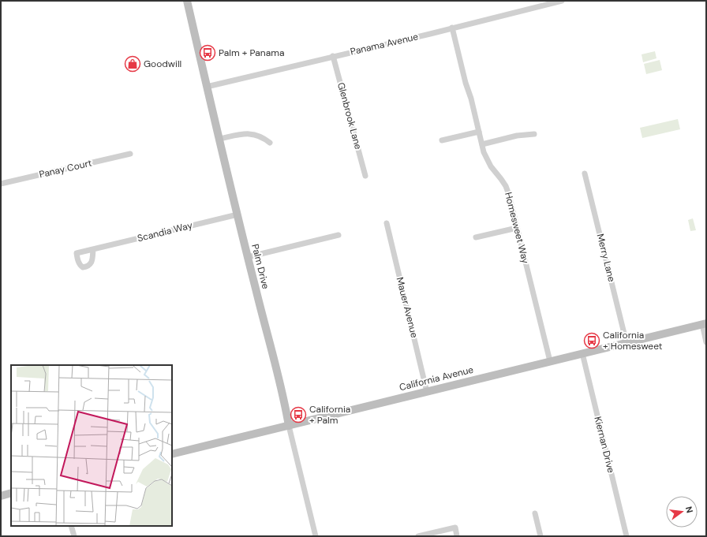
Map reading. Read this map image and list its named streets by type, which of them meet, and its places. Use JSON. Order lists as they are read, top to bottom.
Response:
{
  "streets": {
    "street": [
      "Panama Avenue",
      "Glenbrook Lane",
      "Panay Court",
      "Homesweet Way",
      "Scandia Way",
      "Merry Lane",
      "Palm Drive",
      "Mauer Avenue",
      "California Avenue",
      "Kiernan Drive"
    ]
  },
  "crossings": [
    ["Panama Avenue", "Glenbrook Lane"],
    ["Panama Avenue", "Homesweet Way"],
    ["Panama Avenue", "Palm Drive"],
    ["Homesweet Way", "California Avenue"],
    ["Scandia Way", "Palm Drive"],
    ["Merry Lane", "California Avenue"],
    ["Palm Drive", "California Avenue"],
    ["Mauer Avenue", "California Avenue"],
    ["California Avenue", "Kiernan Drive"]
  ],
  "places": {
    "bus stop": ["Palm + Panama", "California + Homesweet", "California + Palm"],
    "shop": ["Goodwill"]
  },
  "north": "right"
}
